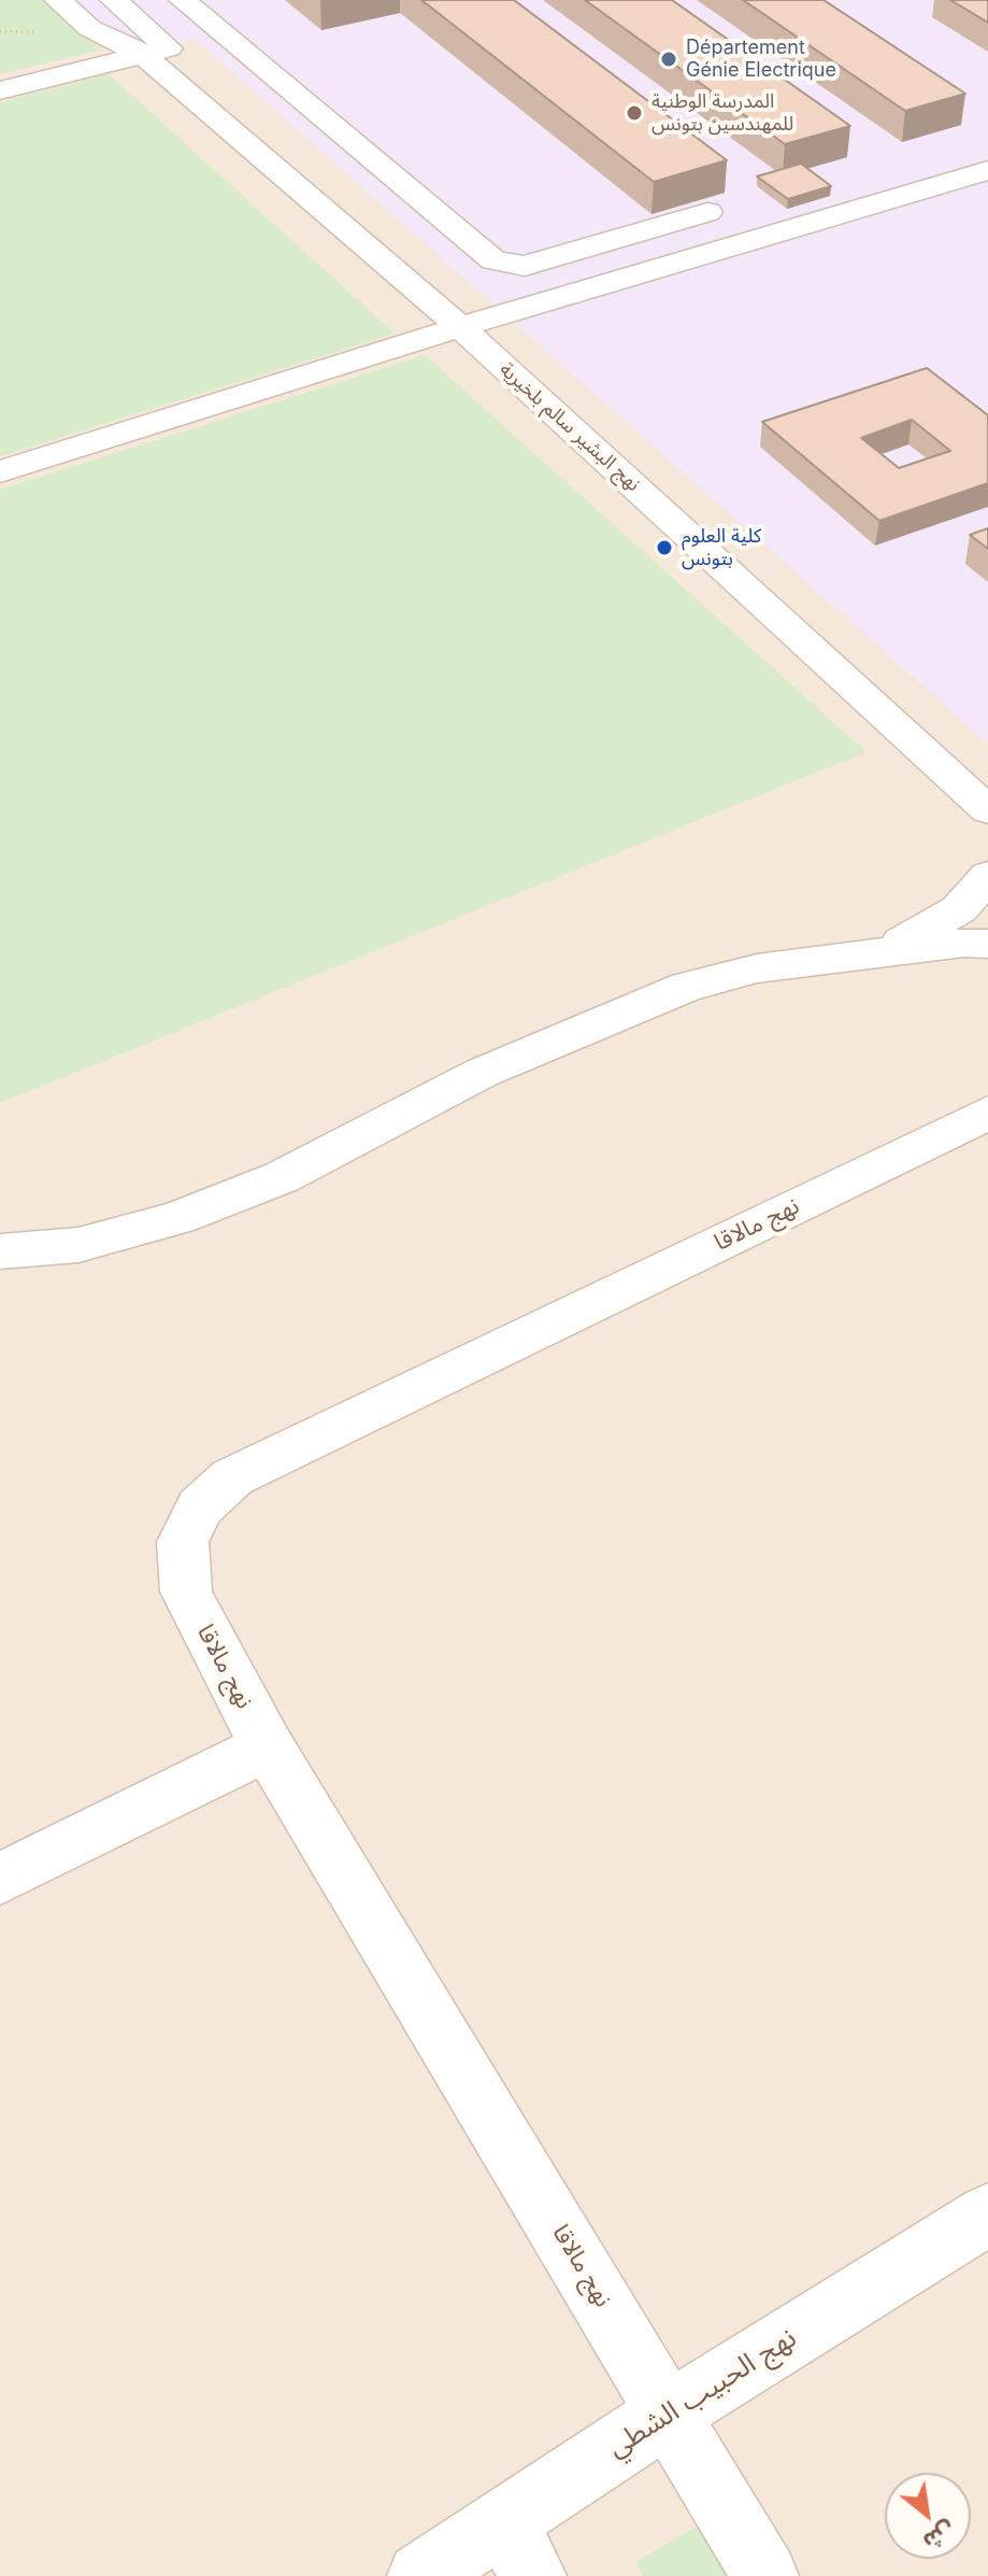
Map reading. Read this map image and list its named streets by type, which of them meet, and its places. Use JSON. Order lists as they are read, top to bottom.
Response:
{
  "streets": {
    "street": ["نهج البشير سالم بلخيرية", "نهج مالاقا", "نهج الحبيب الشطي"]
  },
  "crossings": [
    ["نهج مالاقا", "نهج الحبيب الشطي"]
  ],
  "places": ["Département Génie Electrique", "المدرسة الوطنية للمهندسين بتونس", "كلية العلوم بتونس"],
  "north": "bottom right"
}
